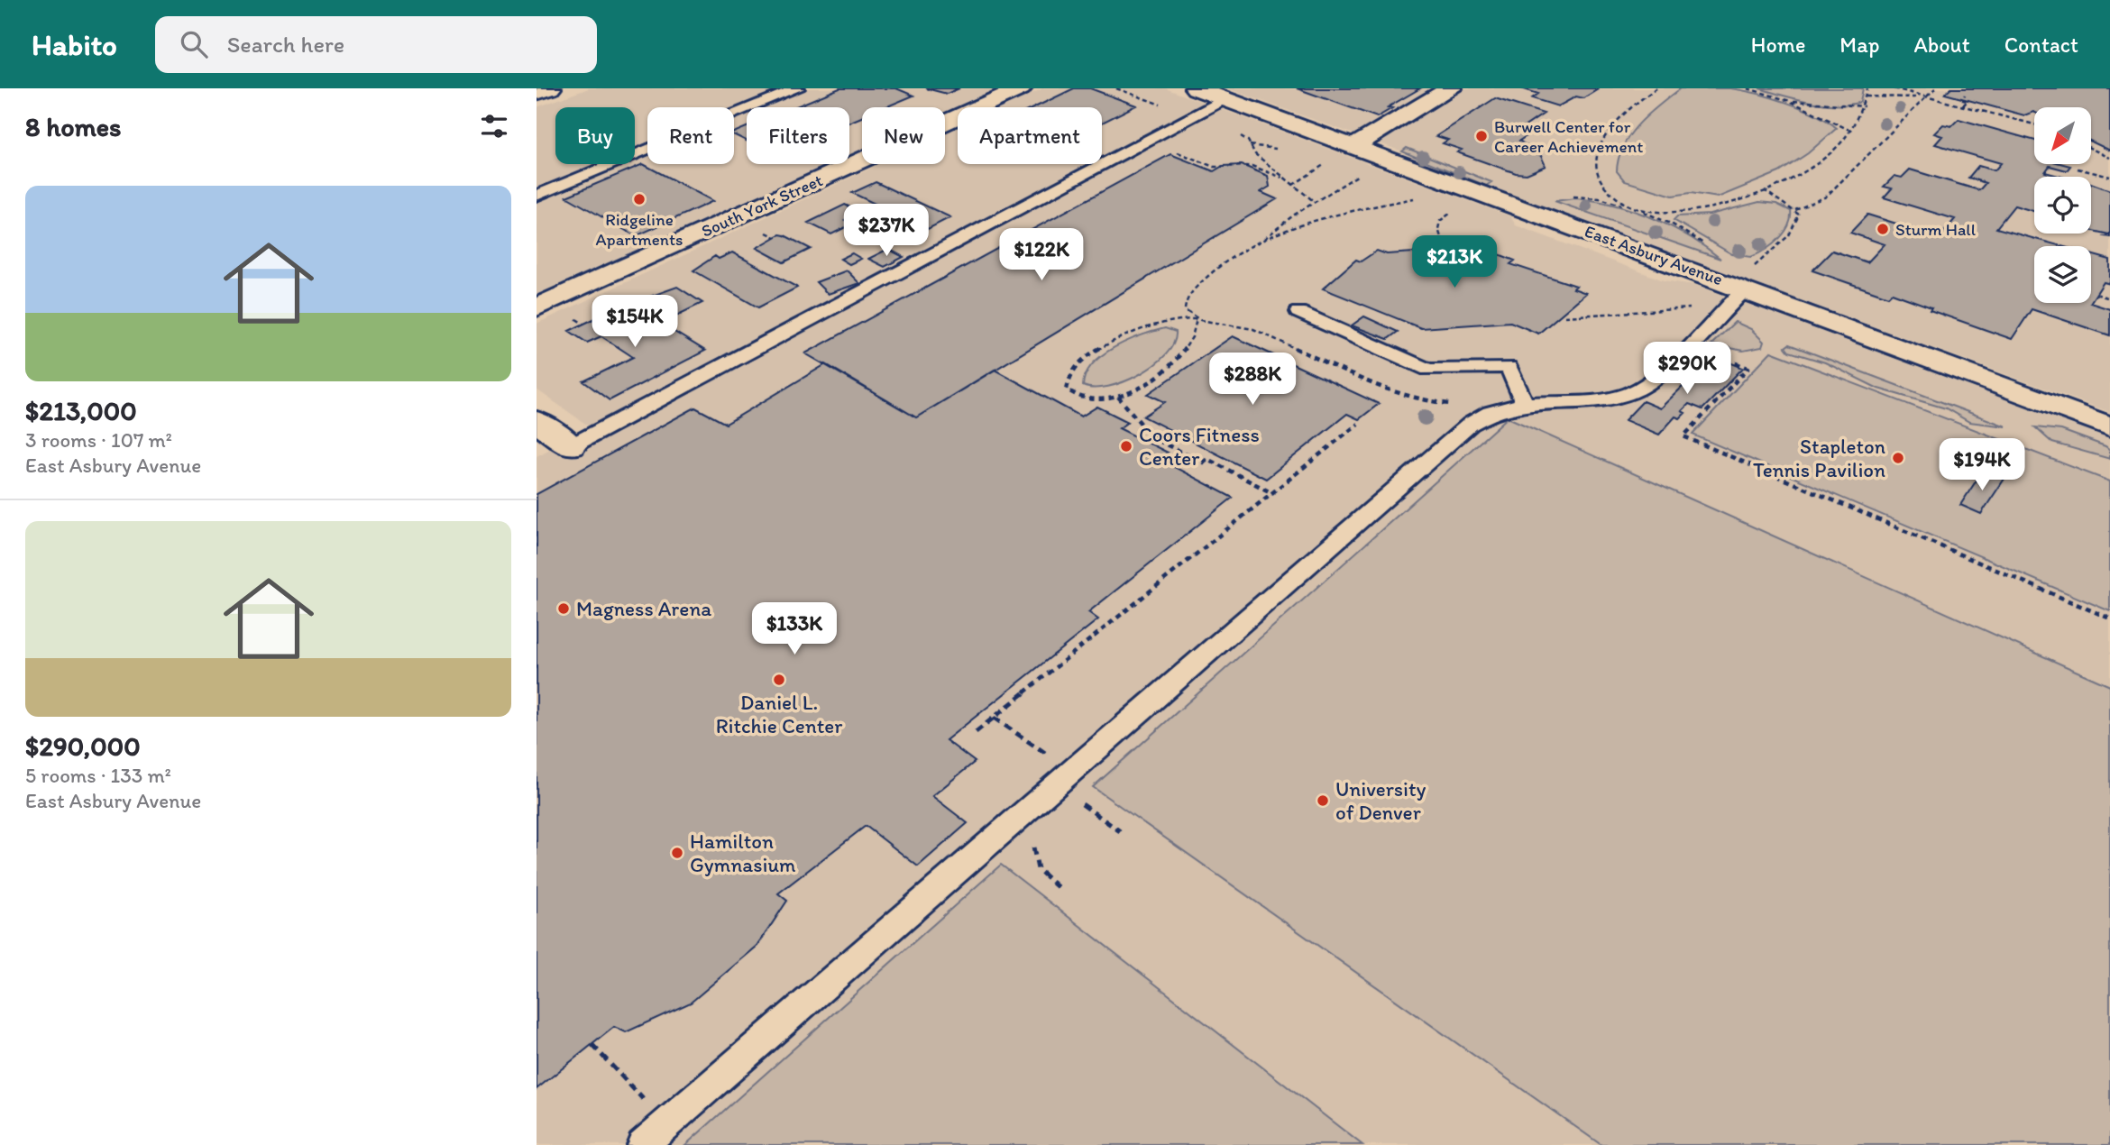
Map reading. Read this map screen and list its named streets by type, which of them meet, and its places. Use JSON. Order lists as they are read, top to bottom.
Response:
{
  "streets": {
    "street": ["South York Street", "East Asbury Avenue"]
  },
  "places": [
    "Burwell Center for Career Achievement",
    "Ridgeline Apartments",
    "Sturm Hall",
    "Coors Fitness Center",
    "Stapleton Tennis Pavilion",
    "Magness Arena",
    "Daniel L. Ritchie Center",
    "University of Denver",
    "Hamilton Gymnasium"
  ],
  "north": "bottom left",
  "page": {
    "header": "Habito",
    "search": "Search here",
    "nav": [
      "Home",
      "Map",
      "About",
      "Contact"
    ],
    "heading": "8 homes",
    "chip": [
      "Buy",
      "Rent",
      "Filters",
      "New",
      "Apartment"
    ],
    "list": [
      {
        "name": "$213,000",
        "note": "3 rooms · 107 m² · East Asbury Avenue"
      },
      {
        "name": "$290,000",
        "note": "5 rooms · 133 m² · East Asbury Avenue"
      }
    ],
    "price": [
      "$237K",
      "$122K",
      "$213K",
      "$154K",
      "$290K",
      "$288K",
      "$194K",
      "$133K"
    ]
  }
}
